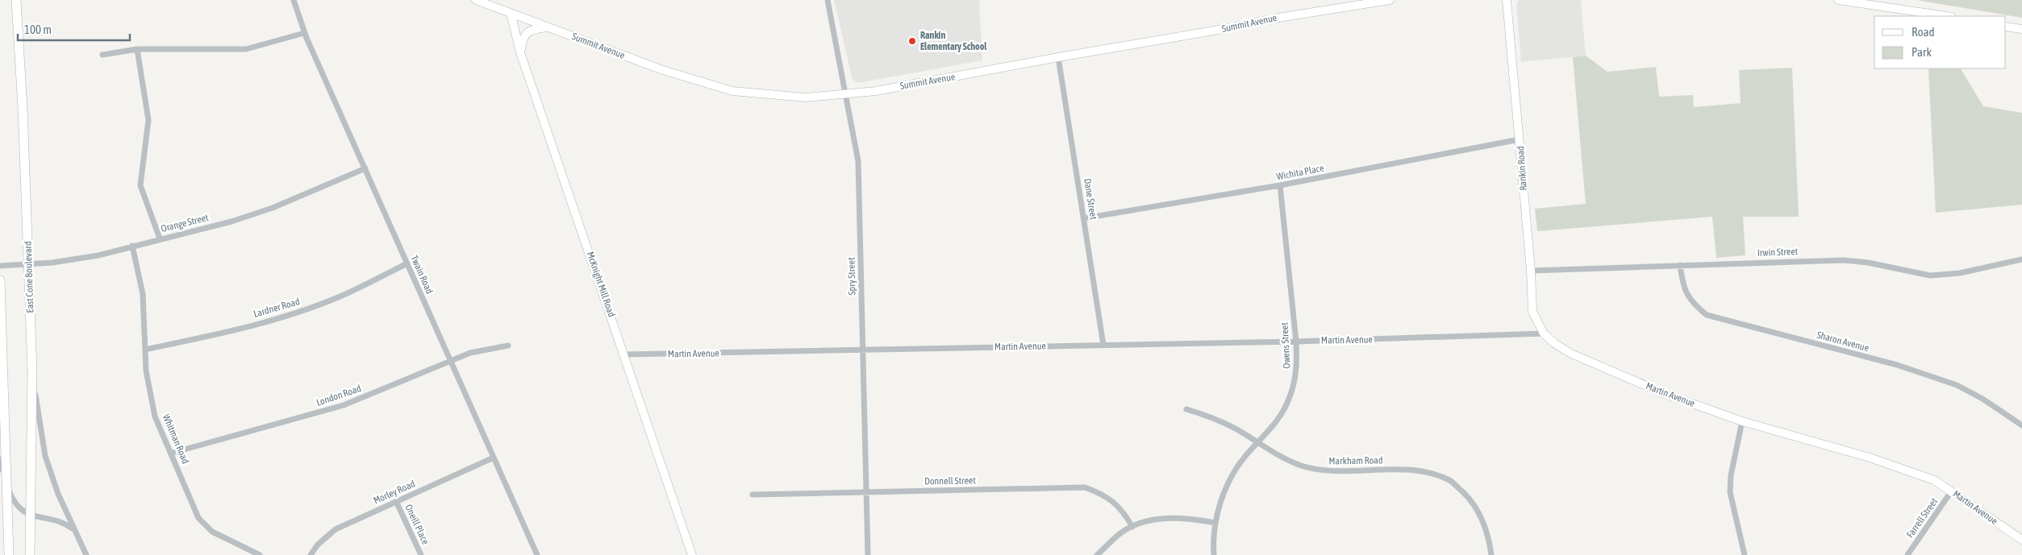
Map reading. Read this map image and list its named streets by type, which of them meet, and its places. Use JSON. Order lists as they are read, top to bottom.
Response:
{
  "streets": {
    "main road": ["East Cone Boulevard"],
    "street": [
      "Summit Avenue",
      "Rankin Road",
      "Wichita Place",
      "Dane Street",
      "Orange Street",
      "Irwin Street",
      "Twain Road",
      "Spry Street",
      "McKnight Mill Road",
      "Lardner Road",
      "Martin Avenue",
      "Sharon Avenue",
      "Owens Street",
      "London Road",
      "Whitman Road",
      "Markham Road",
      "Donnell Street",
      "Morley Road",
      "Farrell Street",
      "Oneill Place"
    ]
  },
  "crossings": [
    ["Summit Avenue", "Dane Street"],
    ["Summit Avenue", "Spry Street"],
    ["Summit Avenue", "McKnight Mill Road"],
    ["Rankin Road", "Wichita Place"],
    ["Rankin Road", "Irwin Street"],
    ["Rankin Road", "Martin Avenue"],
    ["Wichita Place", "Dane Street"],
    ["Wichita Place", "Owens Street"],
    ["Dane Street", "Martin Avenue"],
    ["Orange Street", "Twain Road"],
    ["Orange Street", "East Cone Boulevard"],
    ["Orange Street", "Whitman Road"],
    ["Irwin Street", "Sharon Avenue"],
    ["Twain Road", "Lardner Road"],
    ["Twain Road", "London Road"],
    ["Twain Road", "Morley Road"],
    ["Spry Street", "Martin Avenue"],
    ["Spry Street", "Donnell Street"],
    ["McKnight Mill Road", "Martin Avenue"],
    ["Lardner Road", "Whitman Road"],
    ["Martin Avenue", "Owens Street"],
    ["Martin Avenue", "Farrell Street"],
    ["Owens Street", "Markham Road"],
    ["London Road", "Whitman Road"],
    ["Morley Road", "Oneill Place"]
  ],
  "places": ["Rankin Elementary School"],
  "legend": ["Road", "Park"],
  "scale_bar": "100 m"
}
